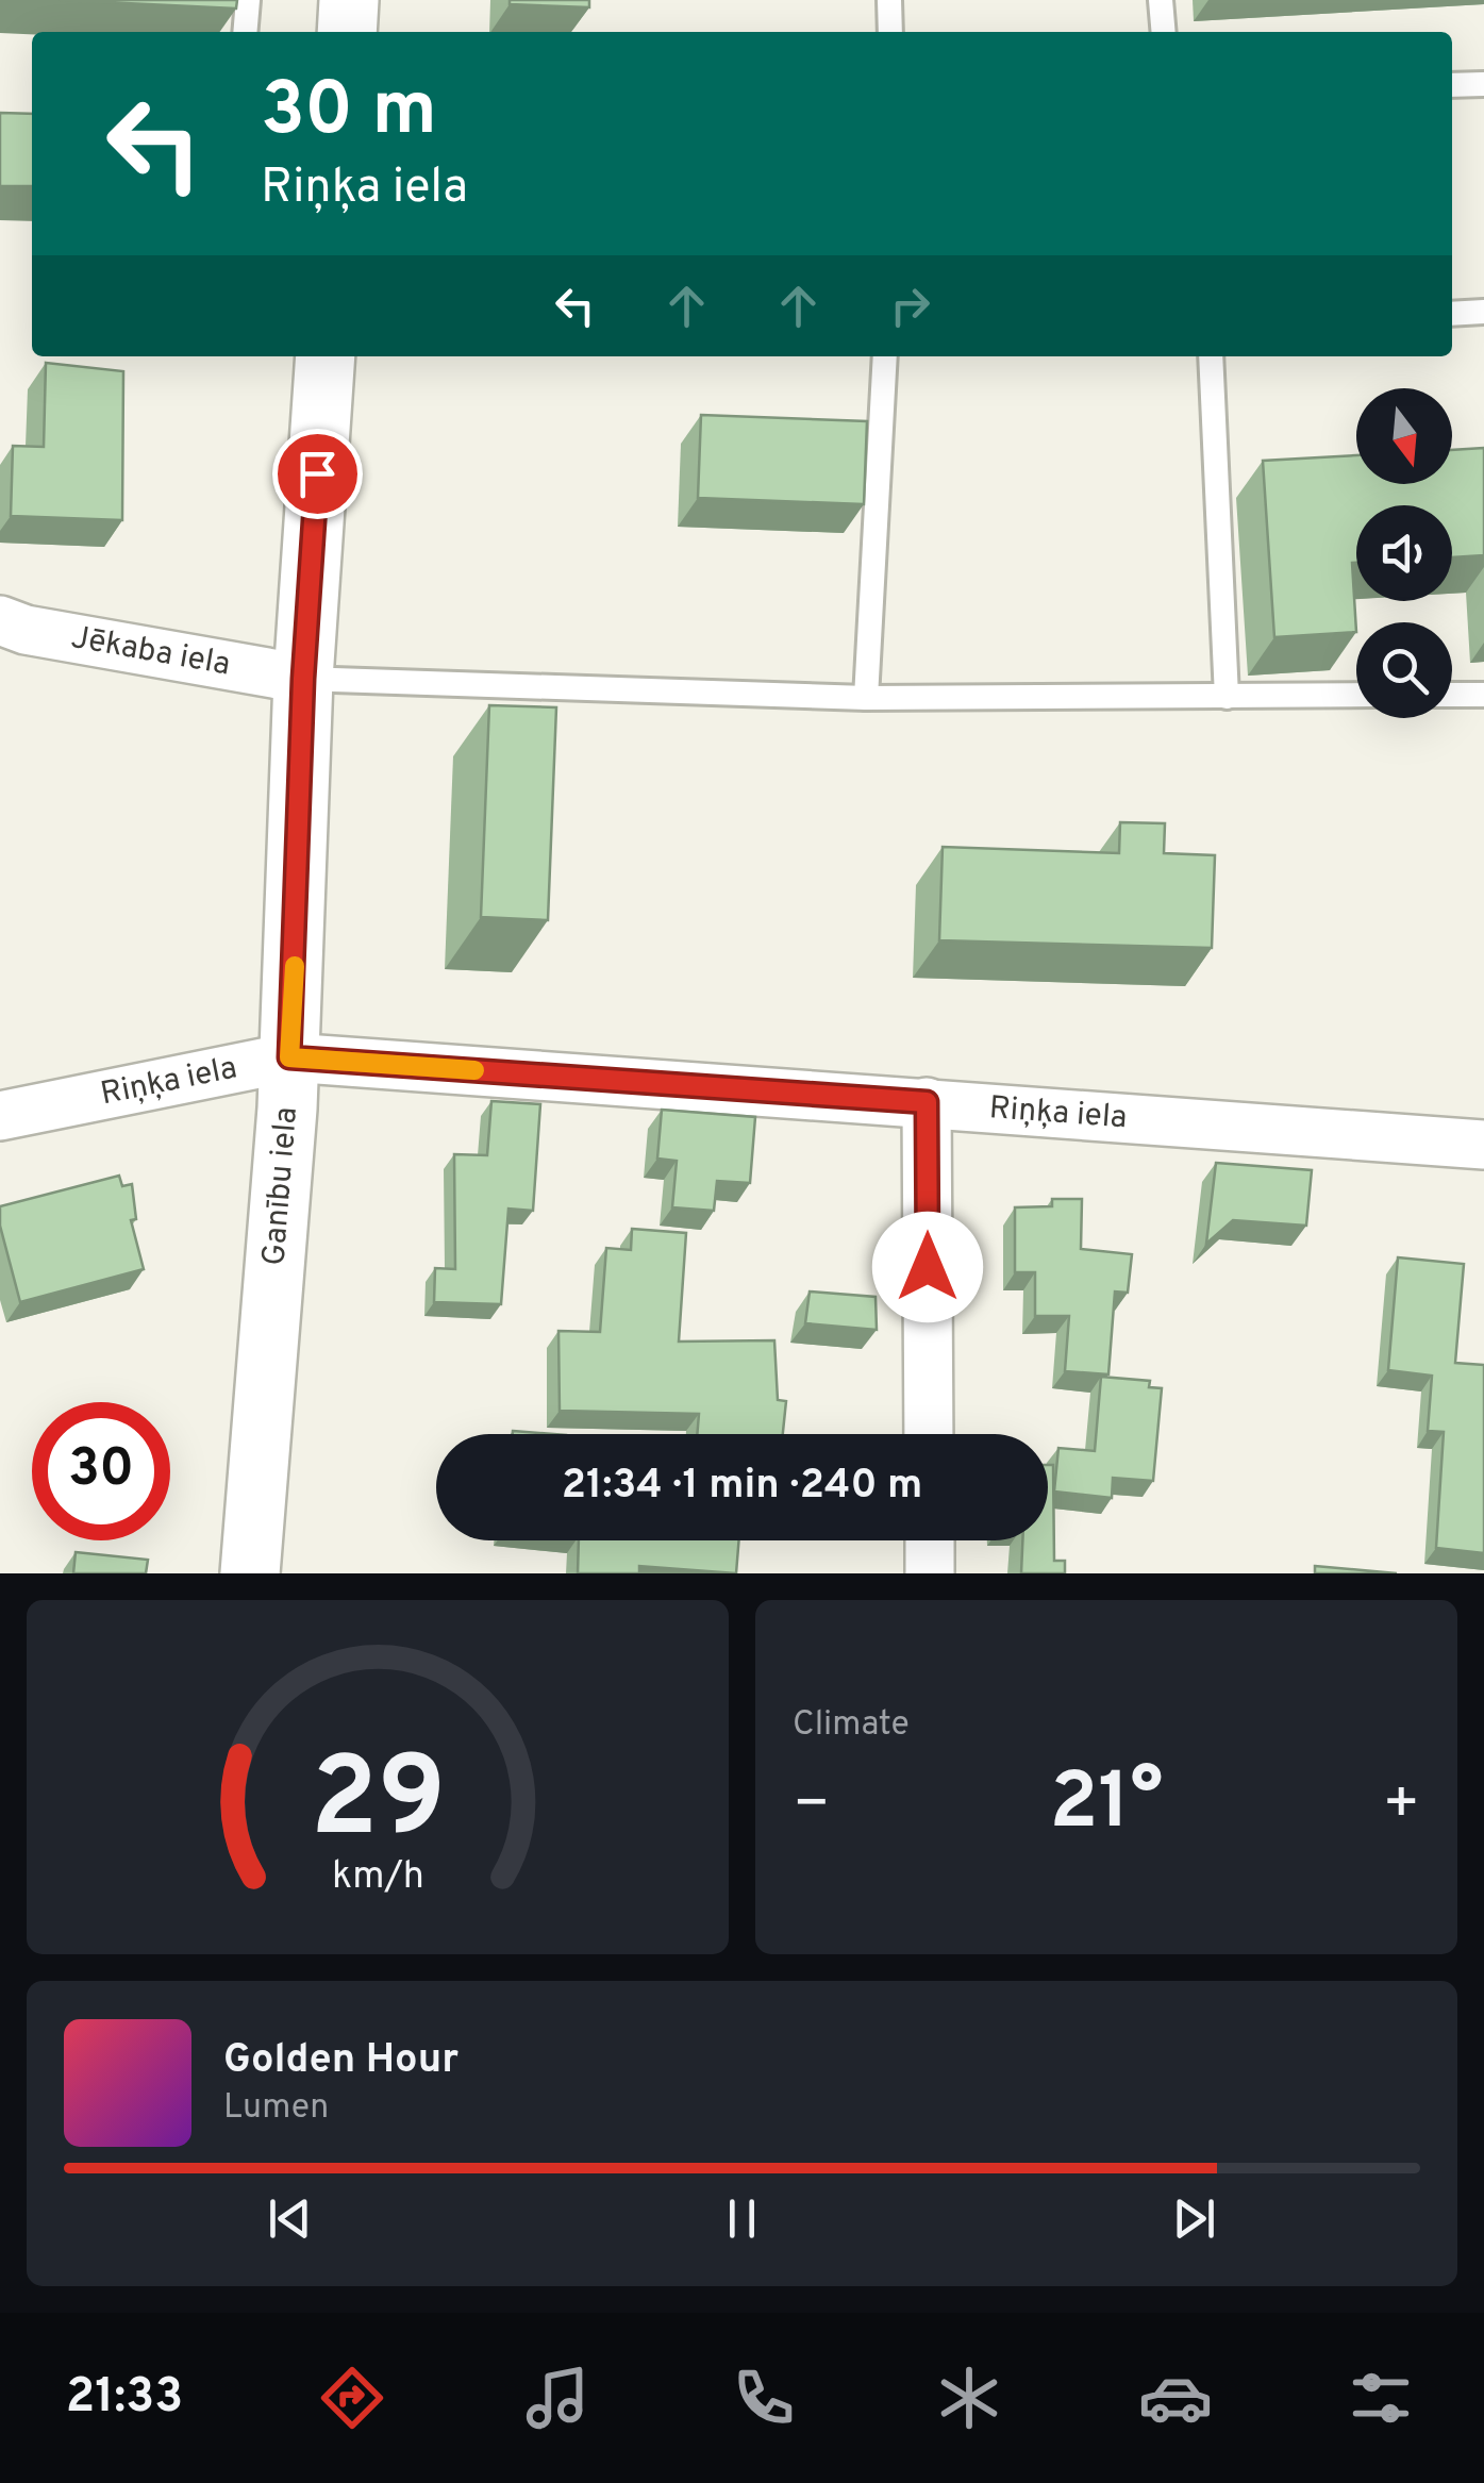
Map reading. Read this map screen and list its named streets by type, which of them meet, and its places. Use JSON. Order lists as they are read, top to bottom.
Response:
{
  "streets": {
    "street": ["Jēkaba iela", "Riņķa iela", "Ganību iela"]
  },
  "crossings": [
    ["Jēkaba iela", "Ganību iela"],
    ["Riņķa iela", "Ganību iela"]
  ],
  "north": "bottom",
  "page": {
    "turn": ["30 m", "Riņķa iela"],
    "limit": "30",
    "trip": "21:34 · 1 min · 240 m",
    "tile": "Climate",
    "heat": ["−", "21°", "+"],
    "song": ["Golden Hour", "Lumen"],
    "tabs": "21:33",
    "gauge": ["29", "km/h"]
  }
}
